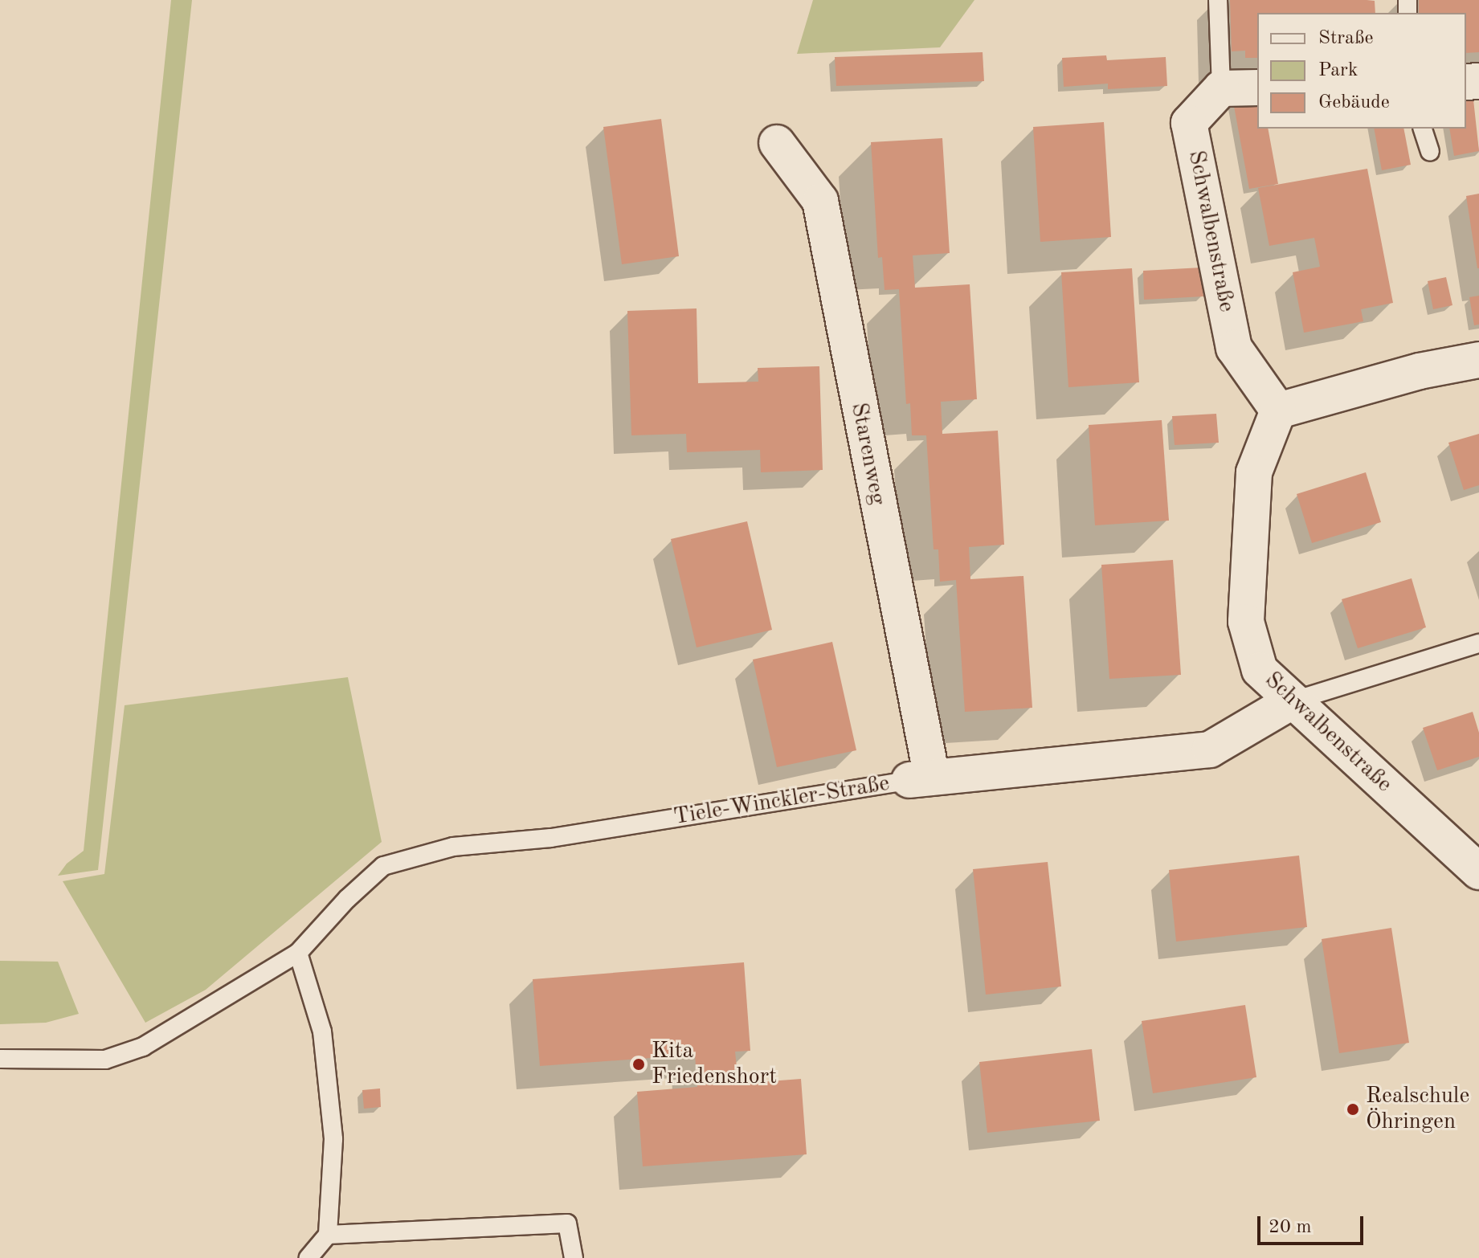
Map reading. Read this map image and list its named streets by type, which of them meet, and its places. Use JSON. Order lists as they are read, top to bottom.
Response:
{
  "streets": {
    "street": ["Schwalbenstraße", "Starenweg", "Tiele-Winckler-Straße"]
  },
  "crossings": [
    ["Schwalbenstraße", "Tiele-Winckler-Straße"],
    ["Starenweg", "Tiele-Winckler-Straße"]
  ],
  "places": ["Kita Friedenshort", "Realschule Öhringen"],
  "legend": ["Straße", "Park", "Gebäude"],
  "scale_bar": "20 m"
}
